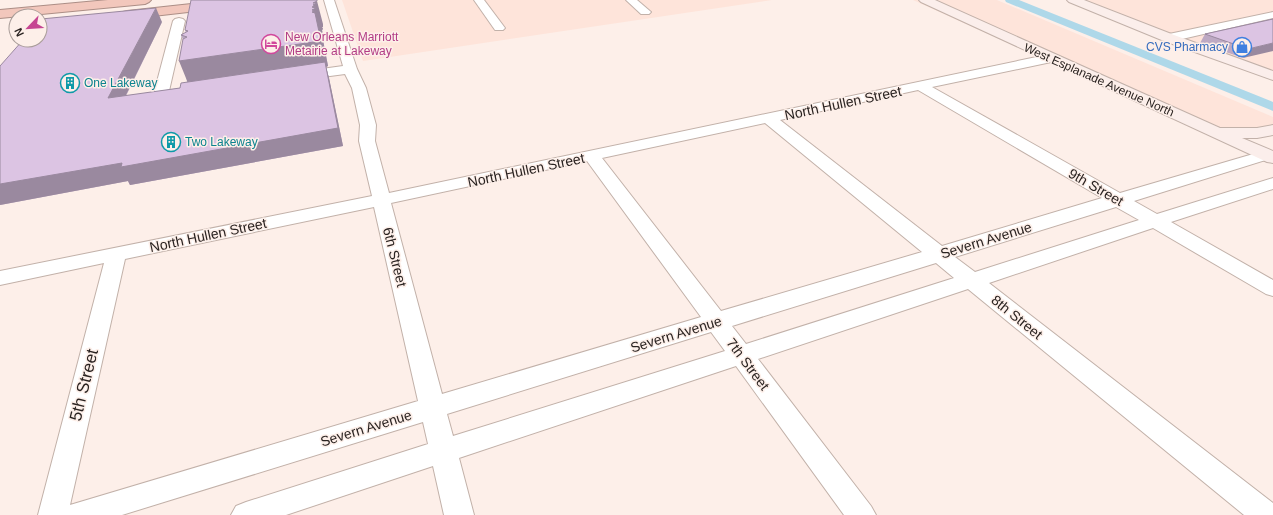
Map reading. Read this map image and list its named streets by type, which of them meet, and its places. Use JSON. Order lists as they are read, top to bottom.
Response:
{
  "streets": {
    "main road": ["West Esplanade Avenue North"],
    "street": [
      "North Hullen Street",
      "9th Street",
      "Severn Avenue",
      "6th Street",
      "8th Street",
      "7th Street",
      "5th Street"
    ]
  },
  "crossings": [
    ["West Esplanade Avenue North", "North Hullen Street"],
    ["West Esplanade Avenue North", "Severn Avenue"],
    ["North Hullen Street", "9th Street"],
    ["North Hullen Street", "6th Street"],
    ["North Hullen Street", "8th Street"],
    ["North Hullen Street", "7th Street"],
    ["North Hullen Street", "5th Street"],
    ["9th Street", "Severn Avenue"],
    ["Severn Avenue", "6th Street"],
    ["Severn Avenue", "8th Street"],
    ["Severn Avenue", "7th Street"]
  ],
  "places": {
    "hotel": ["New Orleans Marriott Metairie at Lakeway"],
    "shop": ["CVS Pharmacy"],
    "building": ["One Lakeway", "Two Lakeway"]
  },
  "north": "bottom left"
}
